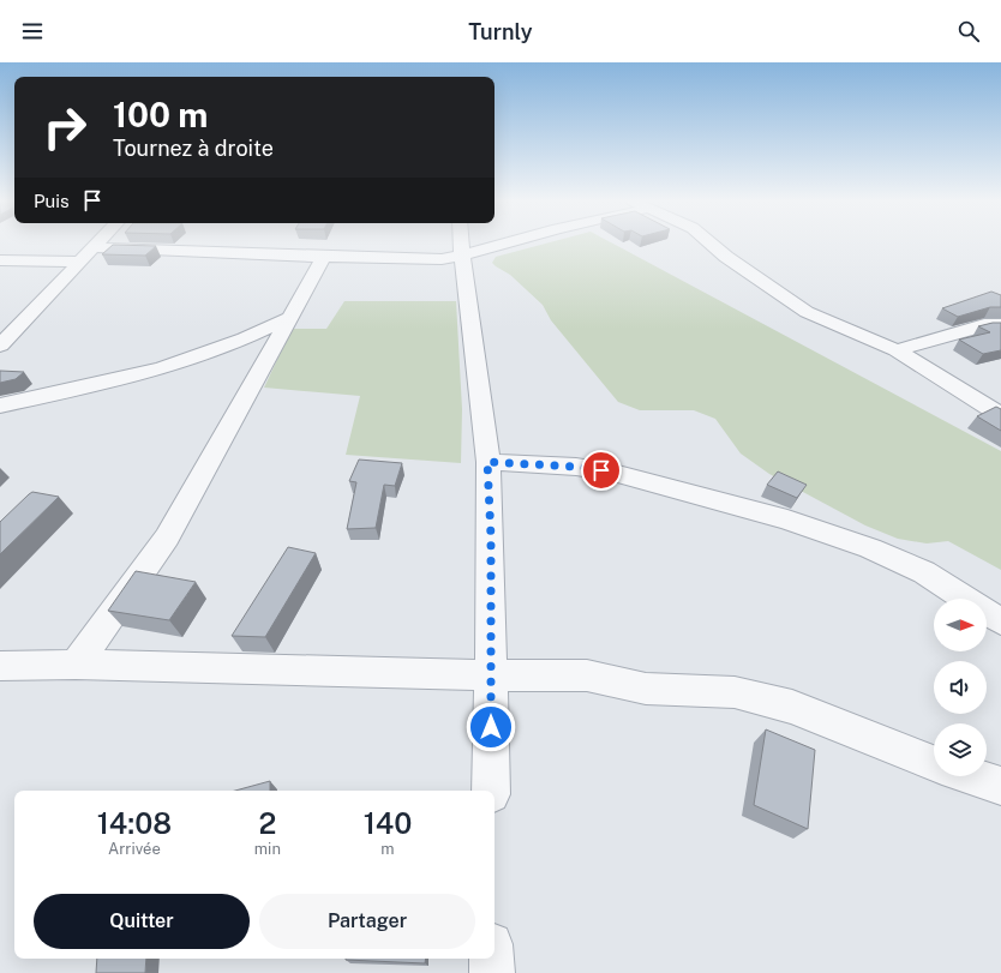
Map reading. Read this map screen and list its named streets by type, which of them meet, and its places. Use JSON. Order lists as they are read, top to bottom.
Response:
{
  "north": "right",
  "page": {
    "header": "Turnly",
    "turn": ["100 m", "Tournez à droite"],
    "then": "Puis",
    "eta": [
      "14:08",
      "Arrivée",
      "2",
      "min",
      "140",
      "m"
    ],
    "buttons": ["Quitter", "Partager"]
  }
}
